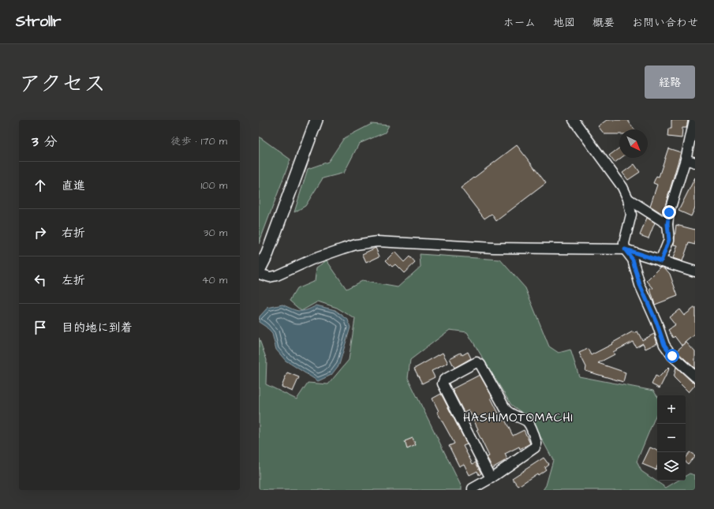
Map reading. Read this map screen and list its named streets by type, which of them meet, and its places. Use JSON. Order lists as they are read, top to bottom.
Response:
{
  "districts": ["HASHIMOTOMACHI"],
  "north": "bottom right",
  "page": {
    "header": "Strollr",
    "nav": [
      "ホーム",
      "地図",
      "概要",
      "お問い合わせ"
    ],
    "title": "アクセス",
    "buttons": "経路",
    "heading": ["3 分", "徒歩 · 170 m"],
    "list": [
      ["直進", "100 m"],
      ["右折", "30 m"],
      ["左折", "40 m"],
      "目的地に到着"
    ],
    "map_buttons": ["+", "−"]
  }
}
